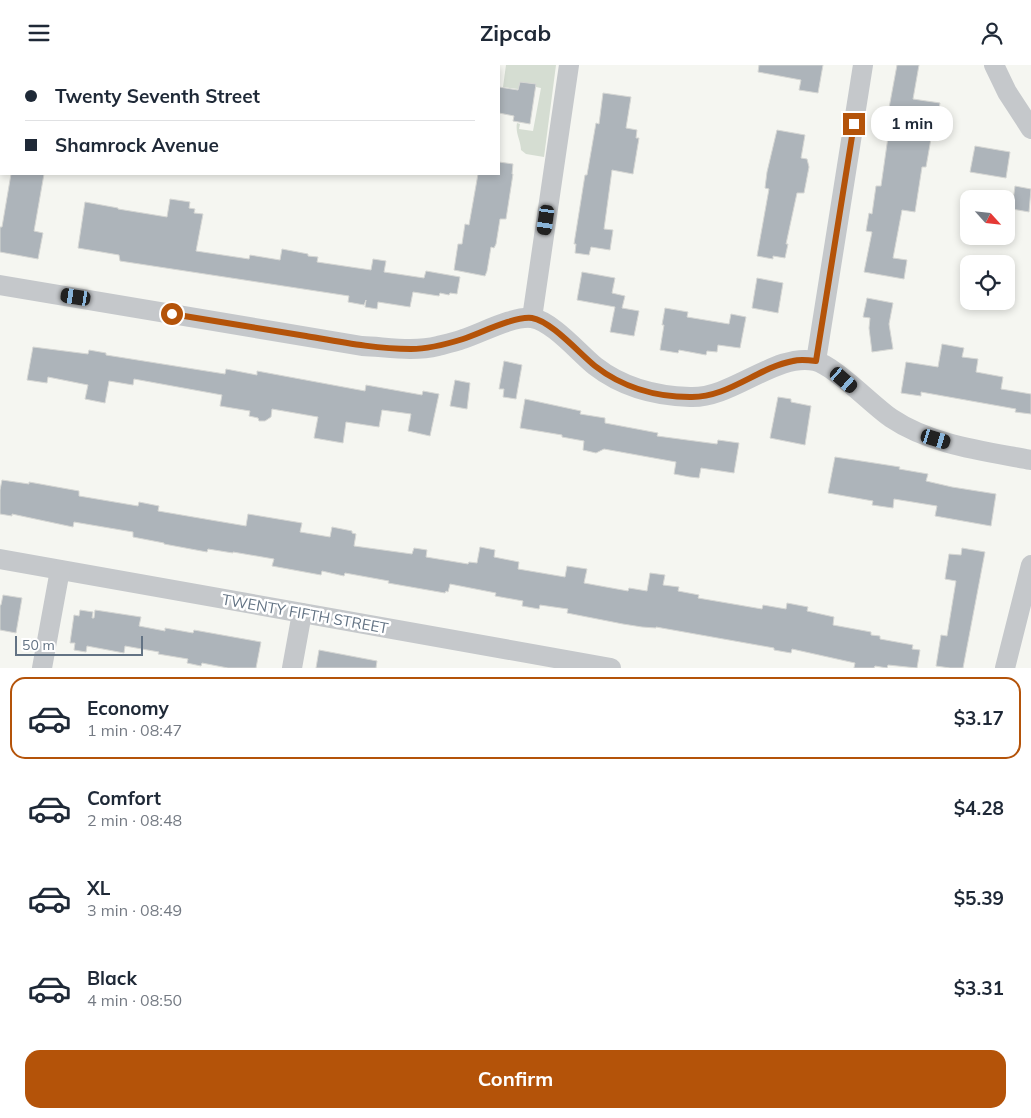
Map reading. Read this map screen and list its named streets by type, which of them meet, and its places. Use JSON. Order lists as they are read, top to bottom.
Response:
{
  "streets": {
    "street": ["TWENTY FIFTH STREET"]
  },
  "scale_bar": "50 m",
  "north": "bottom right",
  "page": {
    "header": "Zipcab",
    "banner": ["Twenty Seventh Street", "Shamrock Avenue"],
    "bubble": "1 min",
    "scale": "50 m",
    "list": [
      {
        "name": "Economy",
        "note": "1 min · 08:47",
        "value": "$3.17"
      },
      {
        "name": "Comfort",
        "note": "2 min · 08:48",
        "value": "$4.28"
      },
      {
        "name": "XL",
        "note": "3 min · 08:49",
        "value": "$5.39"
      },
      {
        "name": "Black",
        "note": "4 min · 08:50",
        "value": "$3.31"
      }
    ],
    "buttons": "Confirm"
  }
}
